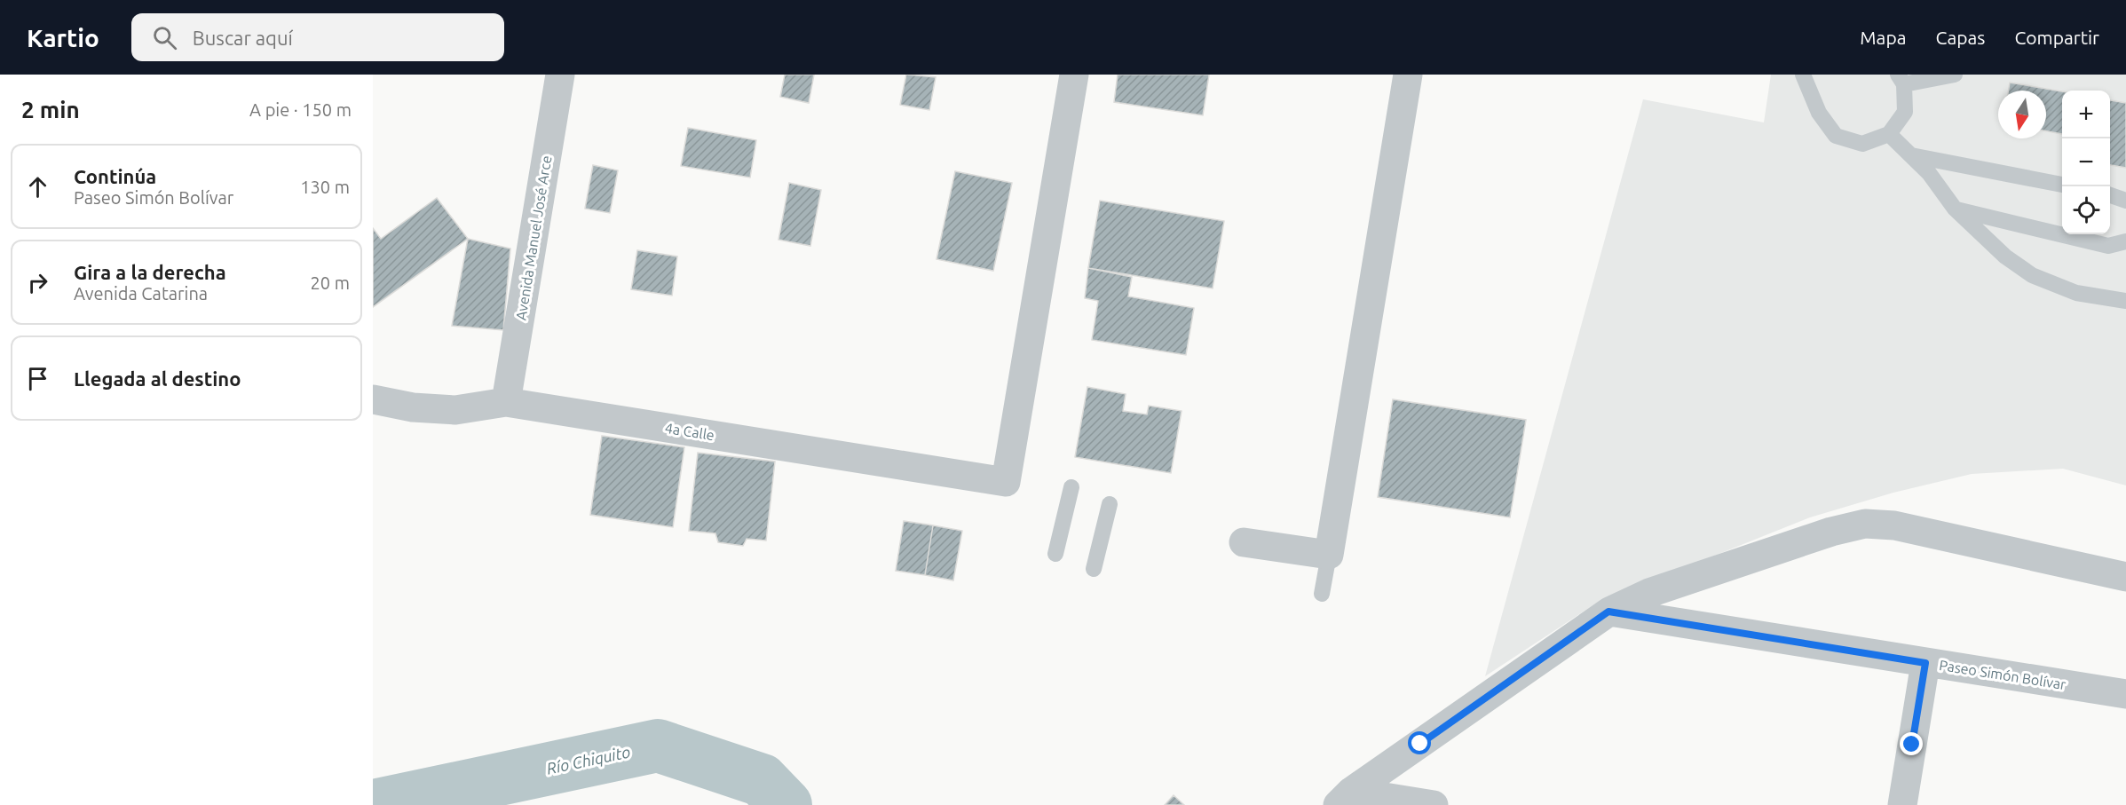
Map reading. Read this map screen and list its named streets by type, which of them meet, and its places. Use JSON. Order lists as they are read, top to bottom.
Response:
{
  "streets": {
    "street": ["Avenida Manuel José Arce", "4a Calle", "Paseo Simón Bolívar"]
  },
  "crossings": [
    ["Avenida Manuel José Arce", "4a Calle"]
  ],
  "water": ["Río Chiquito"],
  "north": "bottom",
  "page": {
    "header": "Kartio",
    "search": "Buscar aquí",
    "nav": ["Mapa", "Capas", "Compartir"],
    "heading": ["2 min", "A pie · 150 m"],
    "map_buttons": ["+", "−"],
    "list": [
      ["Continúa", "Paseo Simón Bolívar", "130 m"],
      ["Gira a la derecha", "Avenida Catarina", "20 m"],
      "Llegada al destino"
    ]
  }
}
